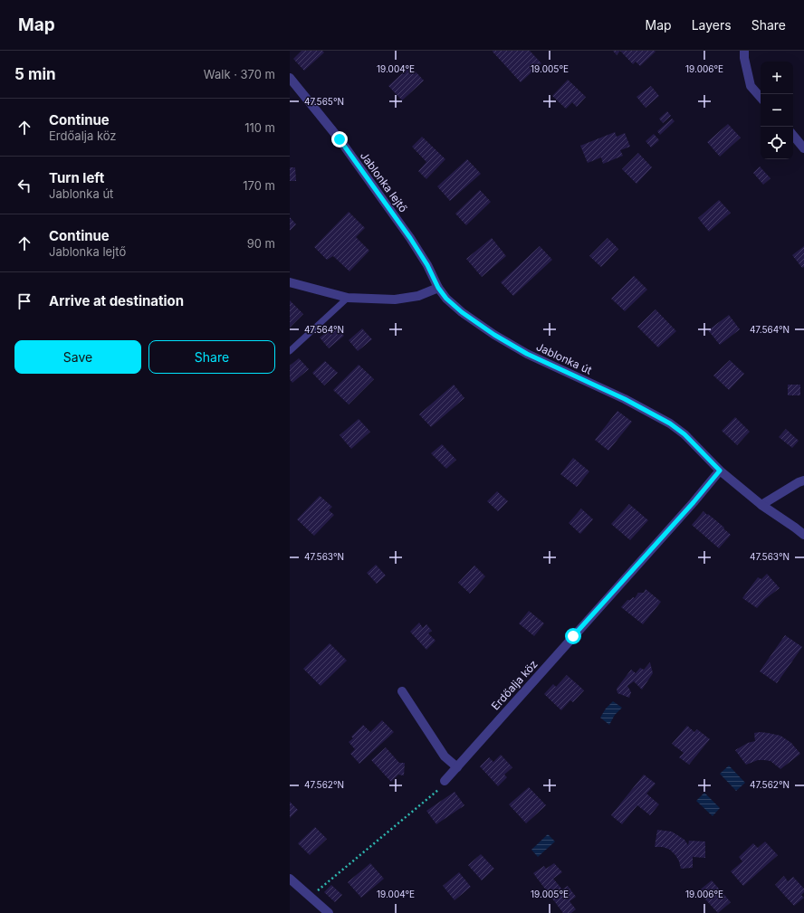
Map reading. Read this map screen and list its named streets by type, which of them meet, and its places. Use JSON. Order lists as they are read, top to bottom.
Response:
{
  "streets": {
    "street": ["Jablonka lejtő", "Jablonka út", "Erdőalja köz"]
  },
  "crossings": [
    ["Jablonka lejtő", "Jablonka út"],
    ["Jablonka út", "Erdőalja köz"]
  ],
  "page": {
    "header": "Map",
    "nav": ["Map", "Layers", "Share"],
    "heading": ["5 min", "Walk · 370 m"],
    "map_buttons": ["+", "−"],
    "list": [
      ["Continue", "Erdőalja köz", "110 m"],
      ["Turn left", "Jablonka út", "170 m"],
      ["Continue", "Jablonka lejtő", "90 m"],
      "Arrive at destination"
    ],
    "buttons": ["Save", "Share"]
  },
  "coordinates": [
    "19.004°E",
    "19.005°E",
    "19.006°E",
    "47.565°N",
    "47.564°N",
    "47.563°N",
    "47.562°N"
  ]
}
